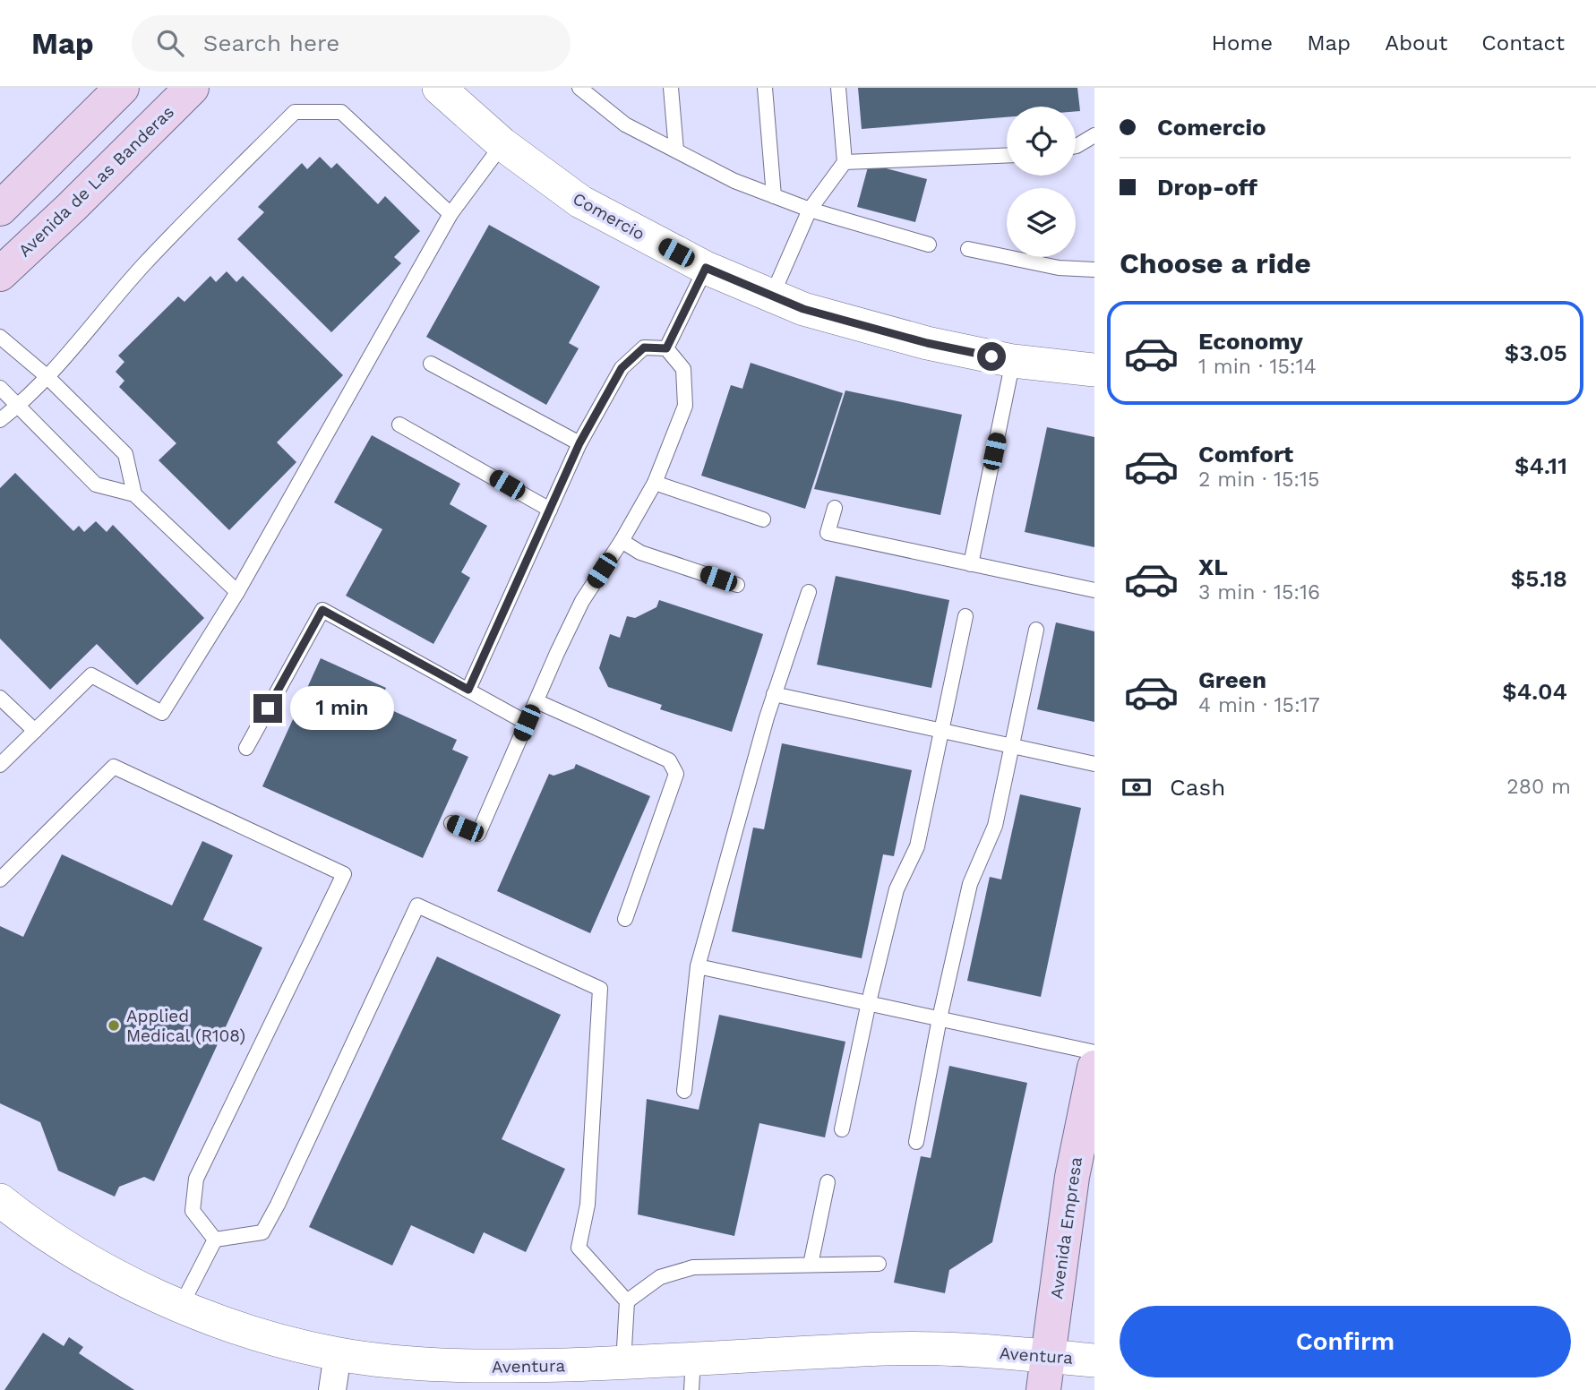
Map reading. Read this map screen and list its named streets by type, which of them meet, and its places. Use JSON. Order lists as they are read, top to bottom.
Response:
{
  "streets": {
    "main road": ["Avenida de Las Banderas", "Avenida Empresa"],
    "street": ["Comercio", "Aventura"]
  },
  "crossings": [
    ["Avenida Empresa", "Aventura"]
  ],
  "places": ["Applied Medical (R108)"],
  "page": {
    "header": "Map",
    "search": "Search here",
    "nav": [
      "Home",
      "Map",
      "About",
      "Contact"
    ],
    "banner": ["Comercio", "Drop-off"],
    "heading": "Choose a ride",
    "list": [
      {
        "name": "Economy",
        "note": "1 min · 15:14",
        "value": "$3.05"
      },
      {
        "name": "Comfort",
        "note": "2 min · 15:15",
        "value": "$4.11"
      },
      {
        "name": "XL",
        "note": "3 min · 15:16",
        "value": "$5.18"
      },
      {
        "name": "Green",
        "note": "4 min · 15:17",
        "value": "$4.04"
      }
    ],
    "bubble": "1 min",
    "pay": ["Cash", "280 m"],
    "buttons": "Confirm"
  }
}
